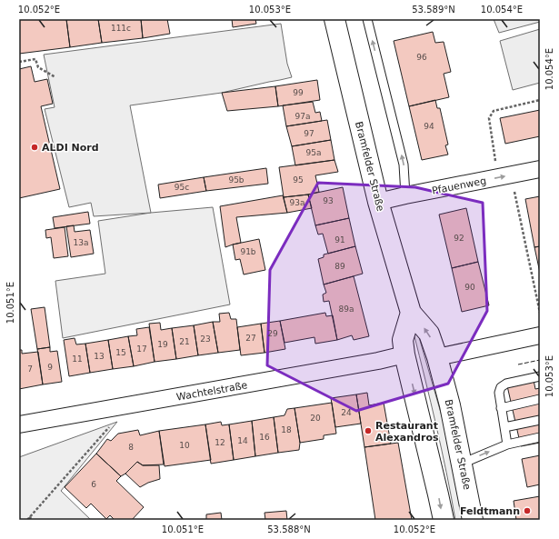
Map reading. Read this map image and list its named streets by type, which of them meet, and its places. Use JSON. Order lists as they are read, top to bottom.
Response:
{
  "streets": {
    "main road": ["Bramfelder Straße"],
    "street": ["Pfauenweg", "Wachtelstraße"]
  },
  "crossings": [
    ["Bramfelder Straße", "Pfauenweg"]
  ],
  "places": ["ALDI Nord", "Restaurant Alexandros", "Feldtmann"],
  "house_numbers": [
    "111c",
    "96",
    "99",
    "97a",
    "94",
    "97",
    "95a",
    "95b",
    "95",
    "95c",
    "93",
    "93a",
    "92",
    "91",
    "13a",
    "91b",
    "89",
    "90",
    "89a",
    "29",
    "27",
    "23",
    "21",
    "19",
    "17",
    "15",
    "13",
    "11",
    "9",
    "7",
    "24",
    "20",
    "18",
    "16",
    "14",
    "12",
    "10",
    "8",
    "6"
  ],
  "coordinates": [
    "10.052°E",
    "10.053°E",
    "53.589°N",
    "10.054°E",
    "10.051°E",
    "53.588°N"
  ]
}
